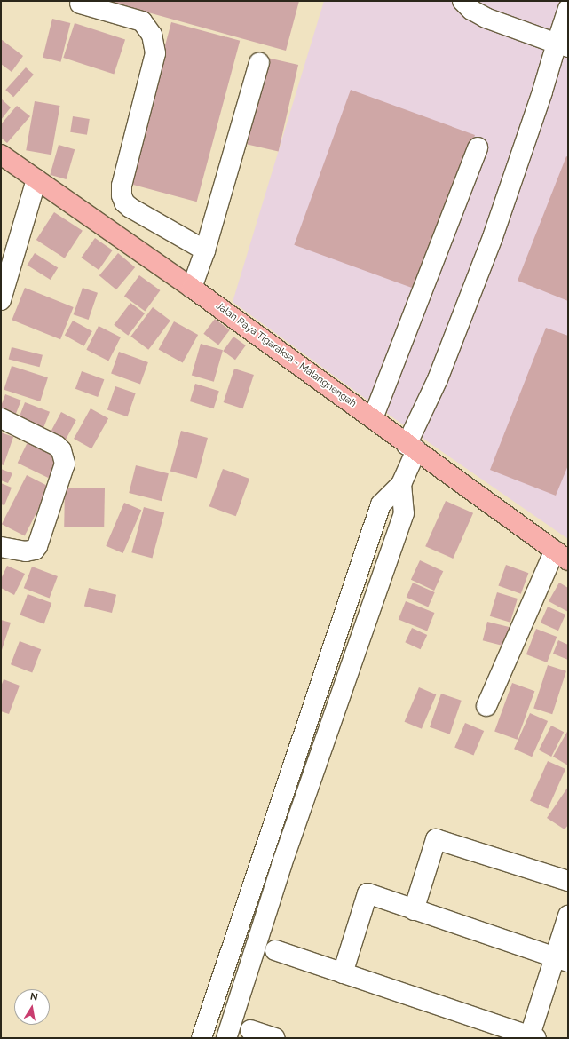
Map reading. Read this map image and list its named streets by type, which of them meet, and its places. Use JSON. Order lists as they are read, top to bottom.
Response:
{
  "streets": {
    "main road": ["Jalan Raya Tigaraksa - Malangnengah"]
  },
  "north": "top"
}
